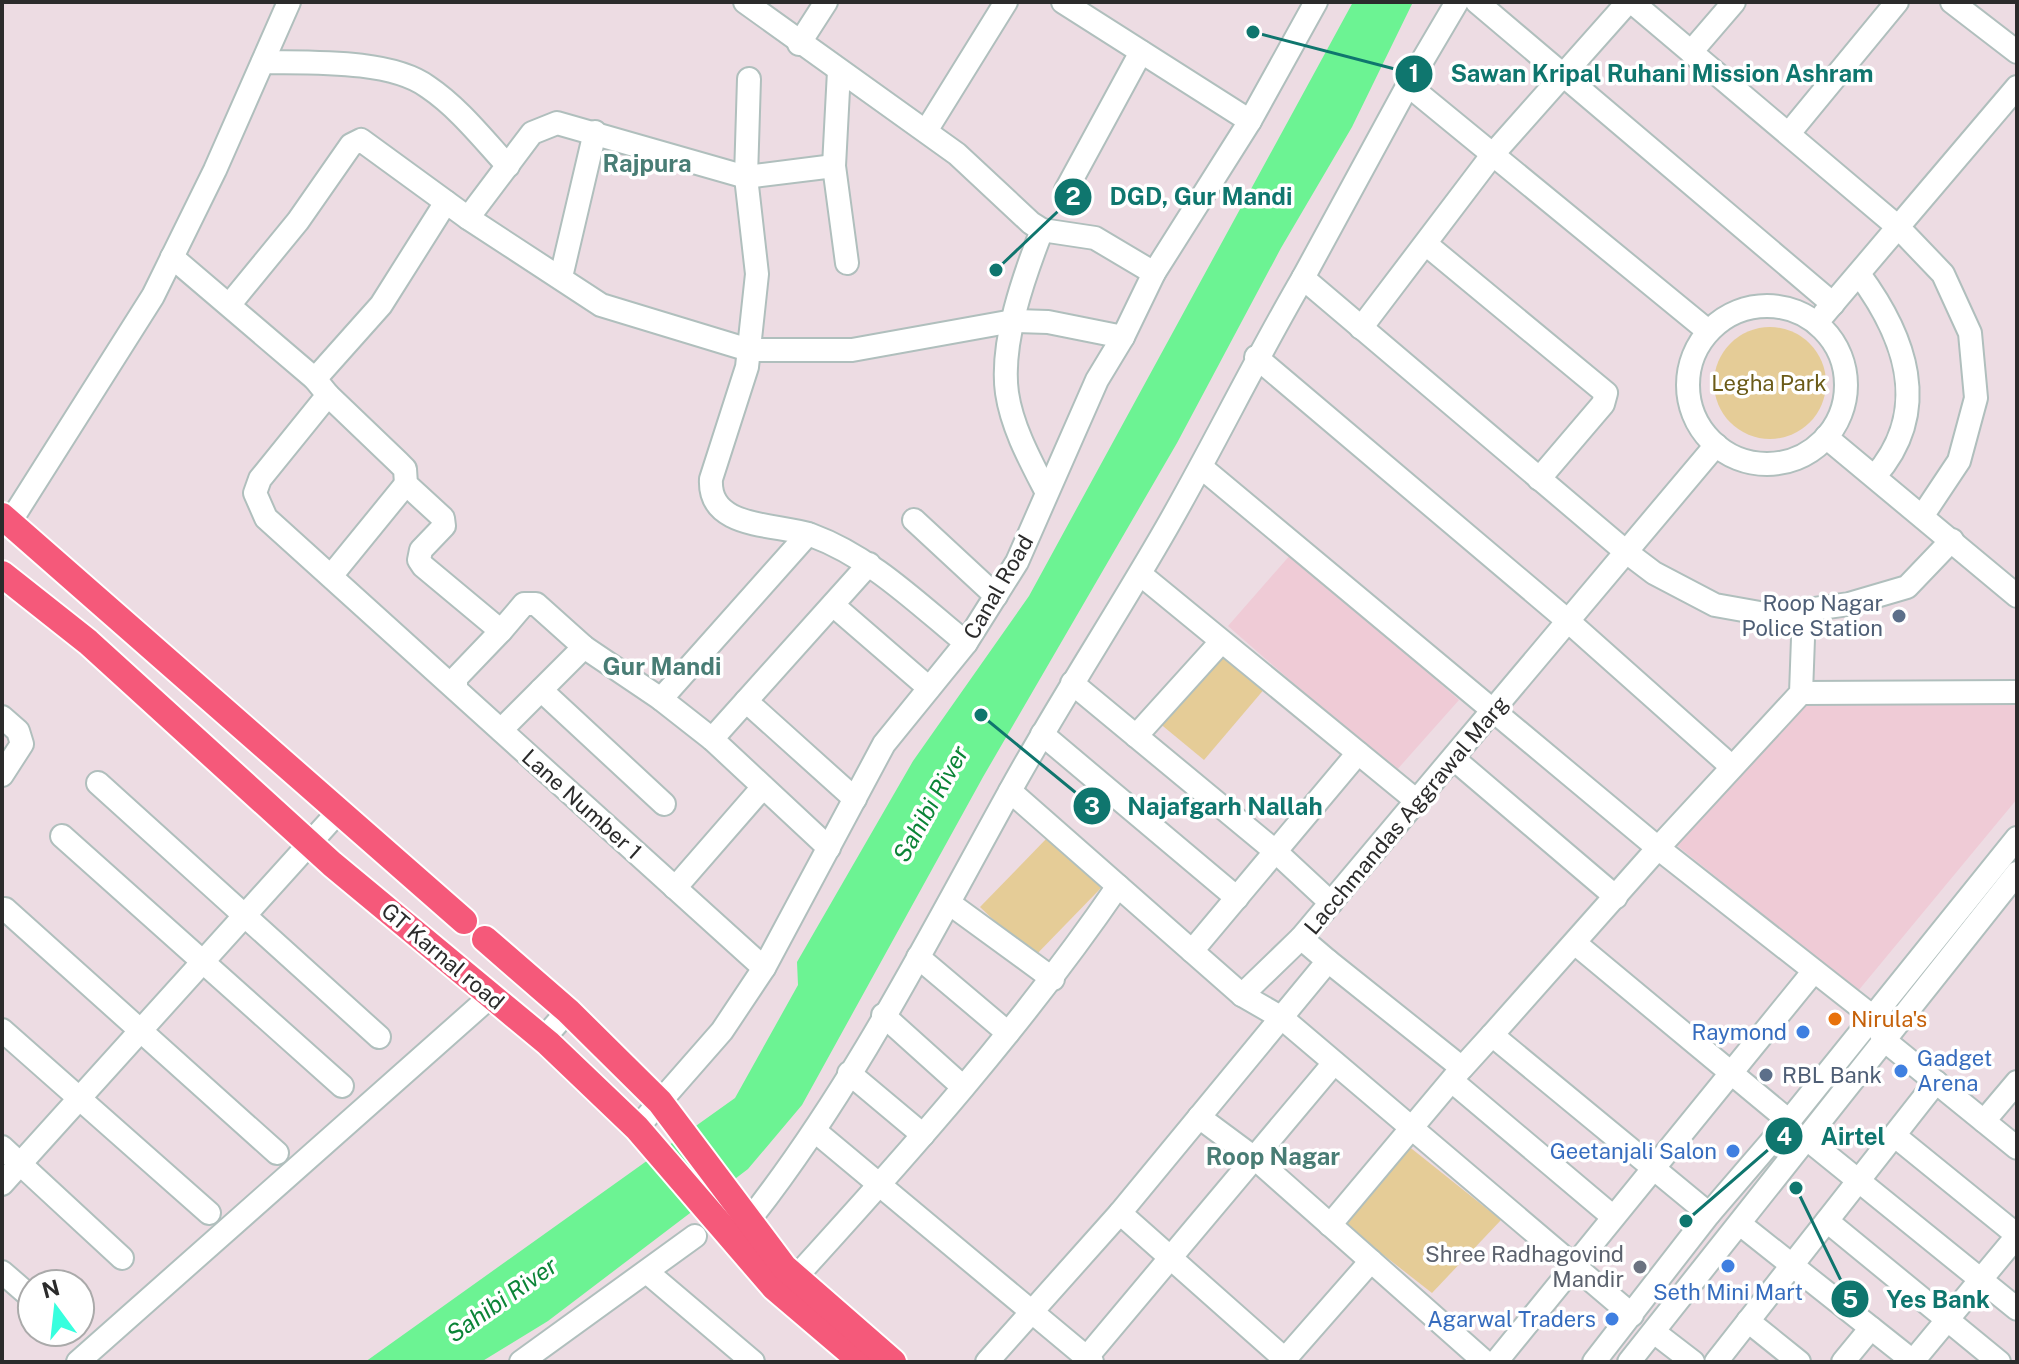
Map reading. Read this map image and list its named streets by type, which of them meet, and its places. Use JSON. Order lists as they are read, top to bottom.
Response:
{
  "streets": {
    "main road": ["GT Karnal road"],
    "street": ["Canal Road", "Lane Number 1", "Lacchmandas Aggrawal Marg"]
  },
  "crossings": [
    ["Canal Road", "Lane Number 1"],
    ["Canal Road", "GT Karnal road"]
  ],
  "districts": ["Rajpura", "Gur Mandi", "Roop Nagar"],
  "water": ["Sahibi River"],
  "parks": ["Legha Park"],
  "places": [
    "Sawan Kripal Ruhani Mission Ashram",
    "DGD, Gur Mandi",
    "Roop Nagar Police Station",
    "Najafgarh Nallah",
    "Nirula's",
    "Raymond",
    "Gadget Arena",
    "RBL Bank",
    "Geetanjali Salon",
    "Yes Bank",
    "Airtel",
    "Seth Mini Mart",
    "Shree Radhagovind Mandir",
    "Agarwal Traders"
  ],
  "north": "top"
}
